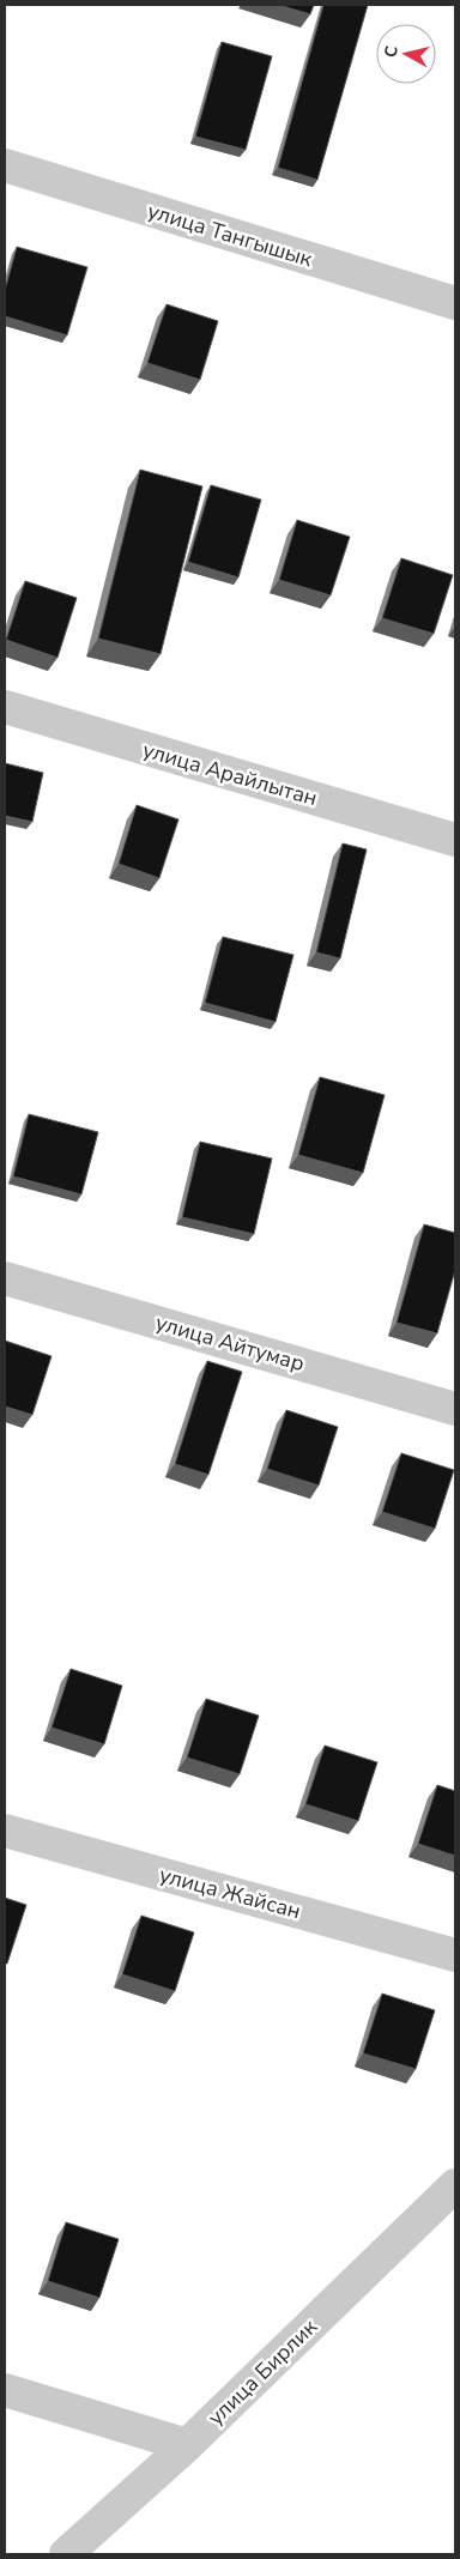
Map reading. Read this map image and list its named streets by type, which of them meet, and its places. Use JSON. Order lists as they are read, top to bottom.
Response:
{
  "streets": {
    "street": [
      "улица Тангышык",
      "улица Арайлытан",
      "улица Айтумар",
      "улица Жайсан",
      "улица Бирлик"
    ]
  },
  "north": "left"
}
